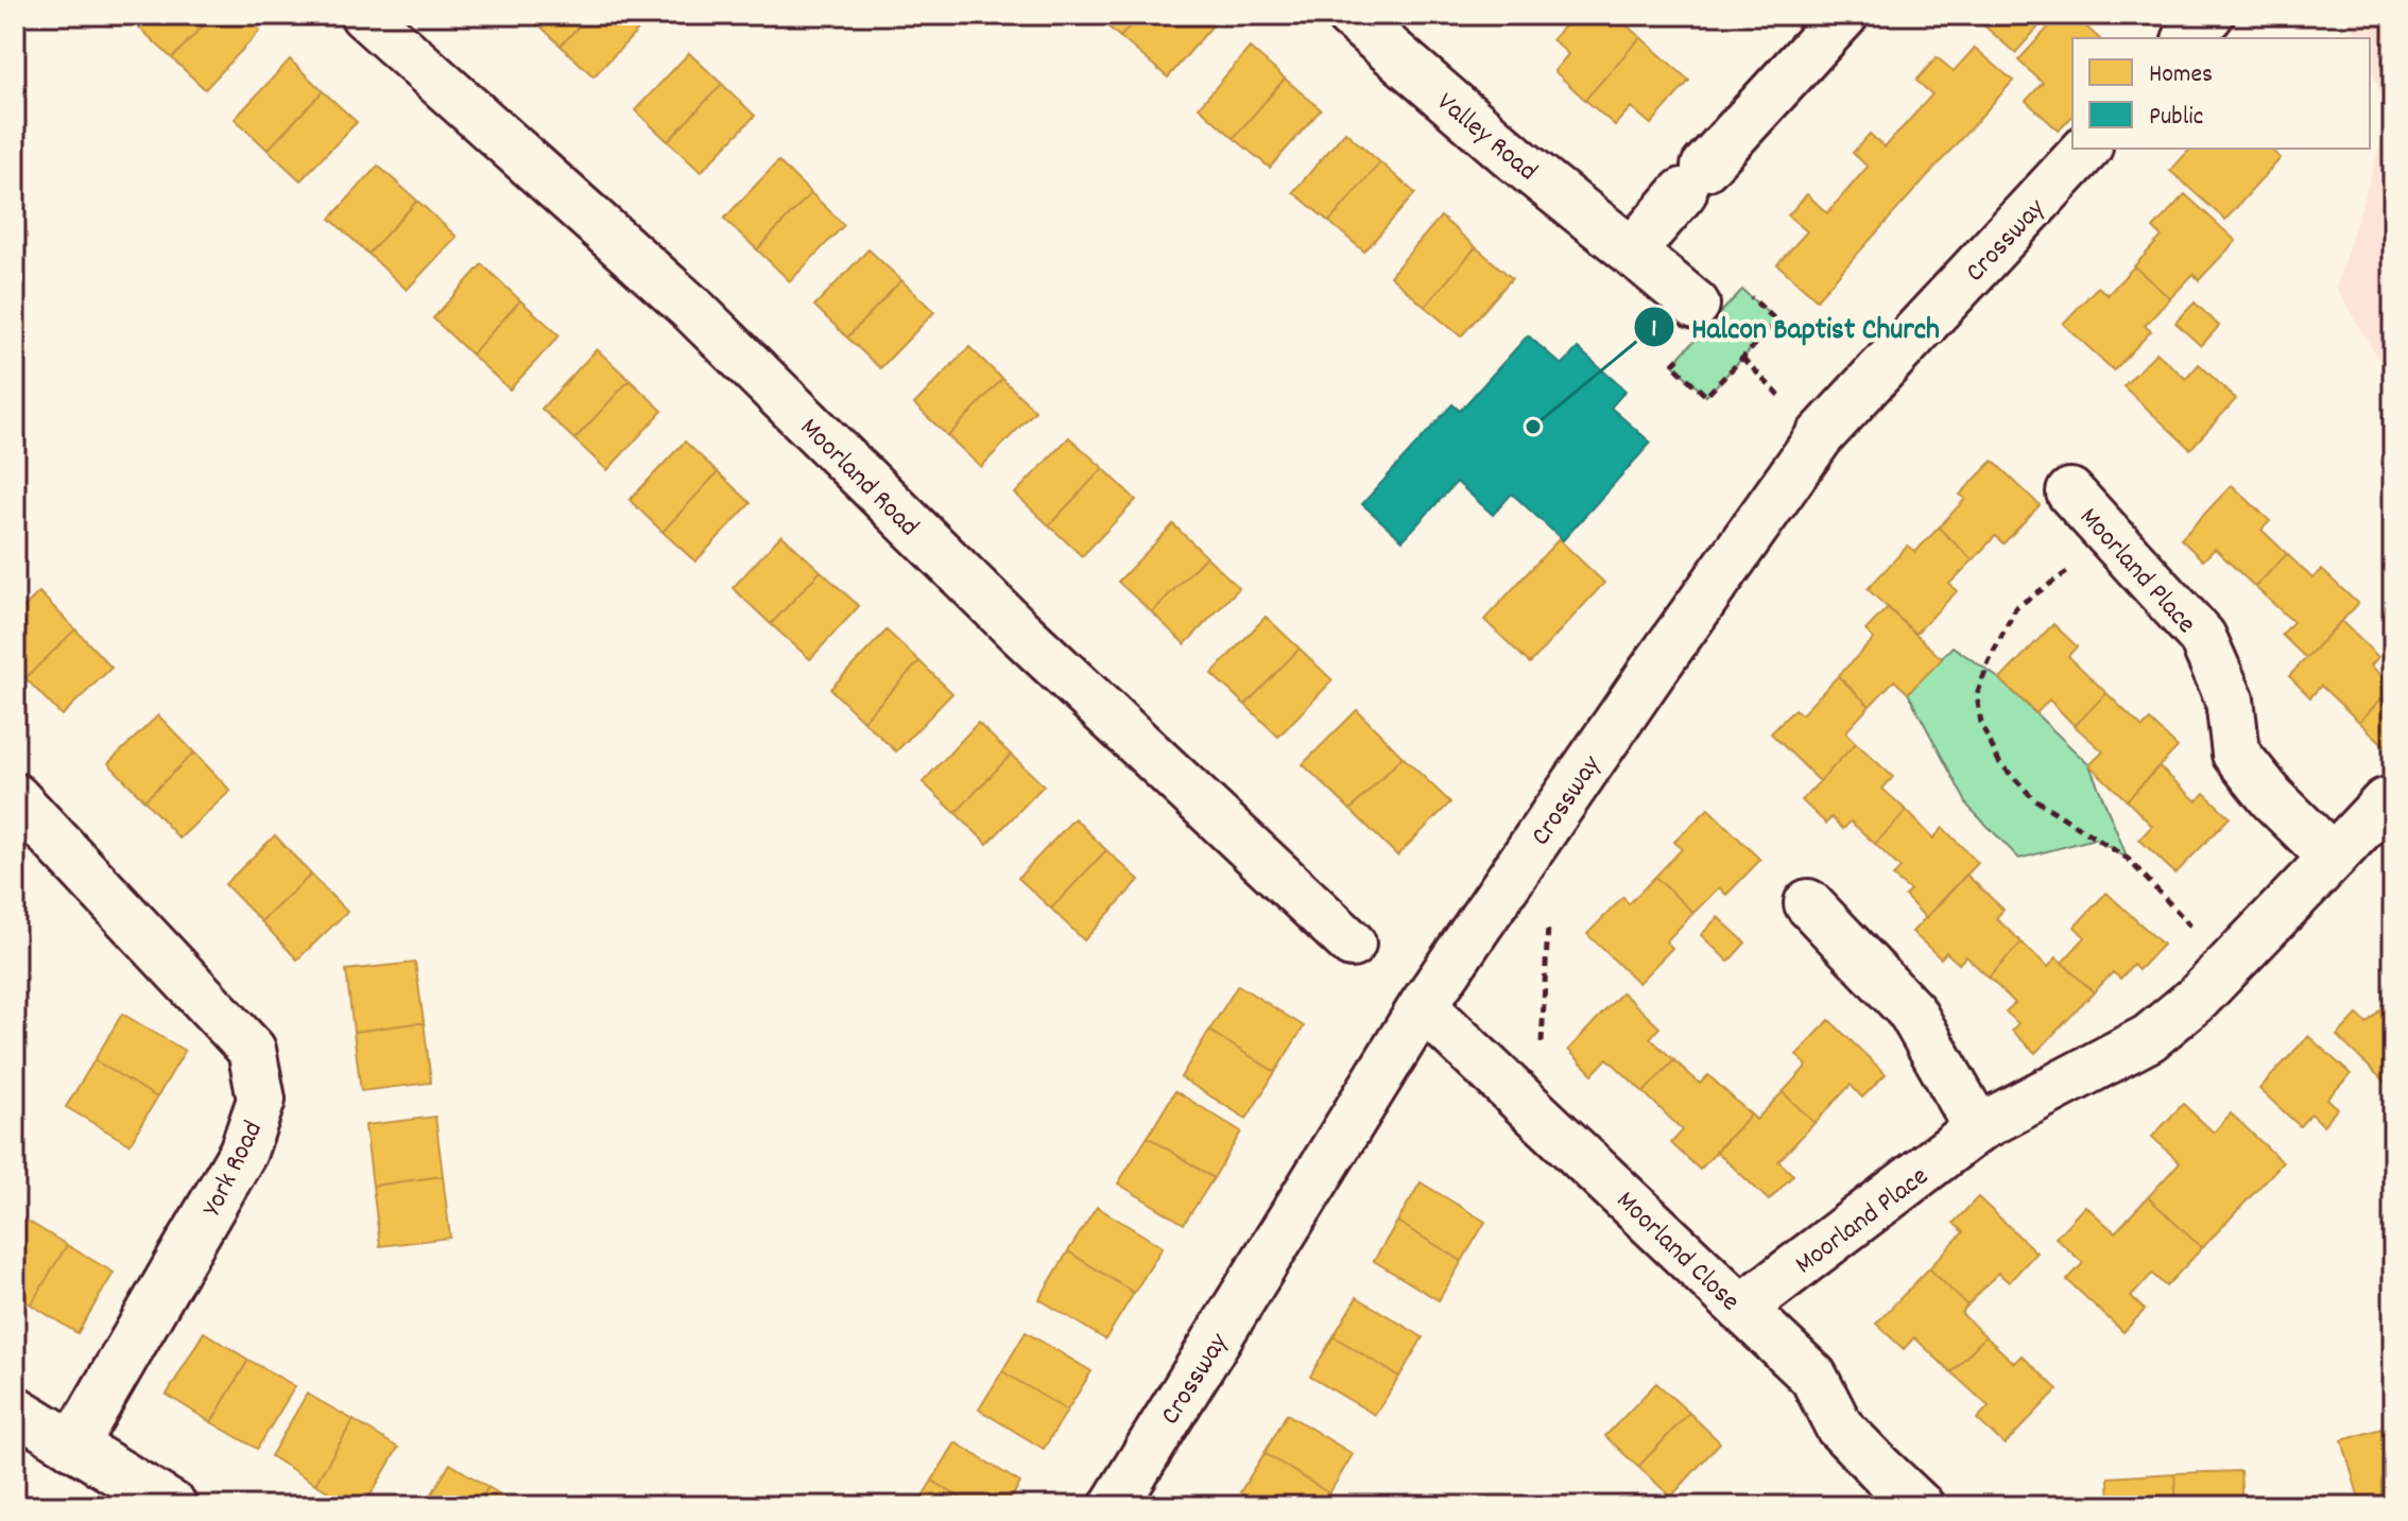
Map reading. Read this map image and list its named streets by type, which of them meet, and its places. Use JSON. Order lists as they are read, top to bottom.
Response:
{
  "streets": {
    "street": [
      "Valley Road",
      "Crossway",
      "Moorland Road",
      "Moorland Place",
      "York Road",
      "Moorland Close"
    ]
  },
  "crossings": [
    ["Crossway", "Moorland Close"],
    ["Moorland Place", "Moorland Close"]
  ],
  "places": ["Halcon Baptist Church"],
  "legend": ["Homes", "Public"]
}
